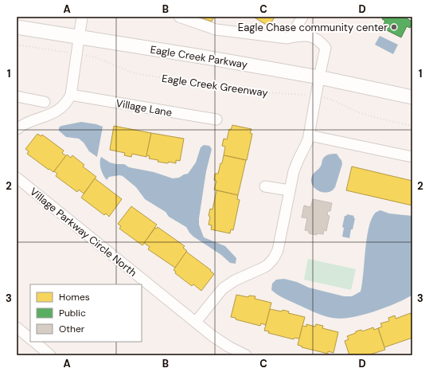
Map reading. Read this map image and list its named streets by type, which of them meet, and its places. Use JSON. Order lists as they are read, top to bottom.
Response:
{
  "streets": {
    "main road": ["Eagle Creek Parkway"],
    "street": ["Village Lane", "Village Parkway Circle North"],
    "path": ["Eagle Creek Greenway"]
  },
  "places": ["Eagle Chase community center"],
  "legend": ["Homes", "Public", "Other"],
  "grid": {
    "columns": [
      "A",
      "B",
      "C",
      "D"
    ],
    "rows": ["1", "2", "3"]
  }
}
